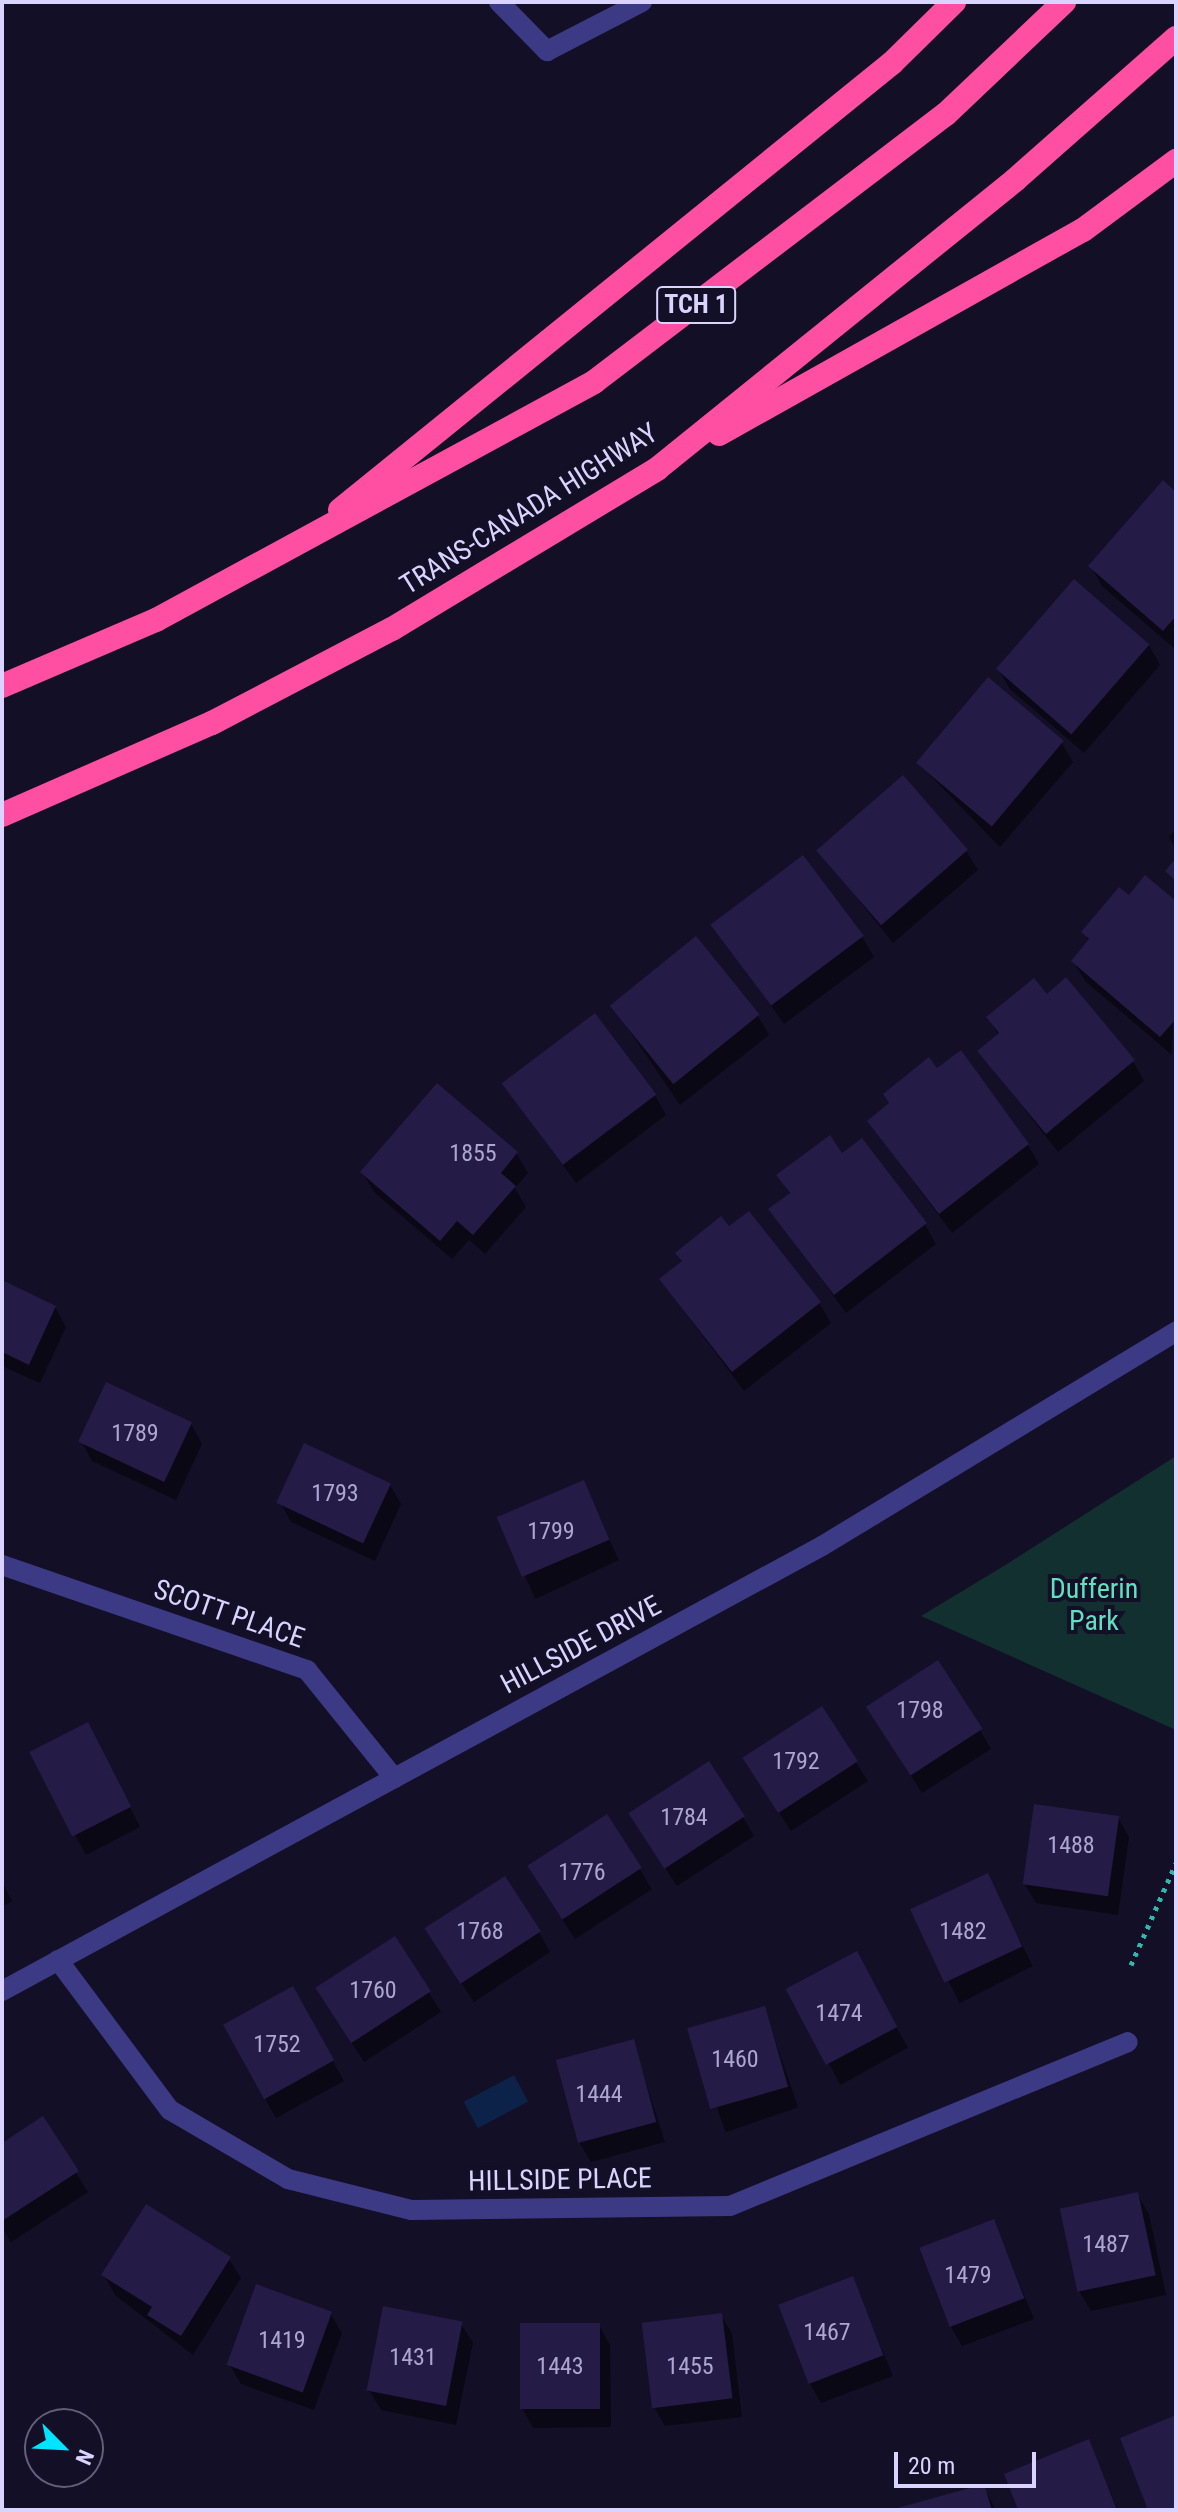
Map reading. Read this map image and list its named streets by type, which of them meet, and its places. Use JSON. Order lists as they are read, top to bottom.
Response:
{
  "streets": {
    "highway": ["TCH 1", "TRANS-CANADA HIGHWAY"],
    "street": ["SCOTT PLACE", "HILLSIDE DRIVE", "HILLSIDE PLACE"]
  },
  "crossings": [
    ["SCOTT PLACE", "HILLSIDE DRIVE"],
    ["HILLSIDE DRIVE", "HILLSIDE PLACE"]
  ],
  "parks": ["Dufferin Park"],
  "house_numbers": [
    "1855",
    "1789",
    "1793",
    "1799",
    "1798",
    "1792",
    "1784",
    "1488",
    "1776",
    "1768",
    "1482",
    "1760",
    "1474",
    "1752",
    "1460",
    "1444",
    "1487",
    "1479",
    "1467",
    "1419",
    "1431",
    "1443",
    "1455"
  ],
  "scale_bar": "20 m",
  "north": "bottom right"
}
